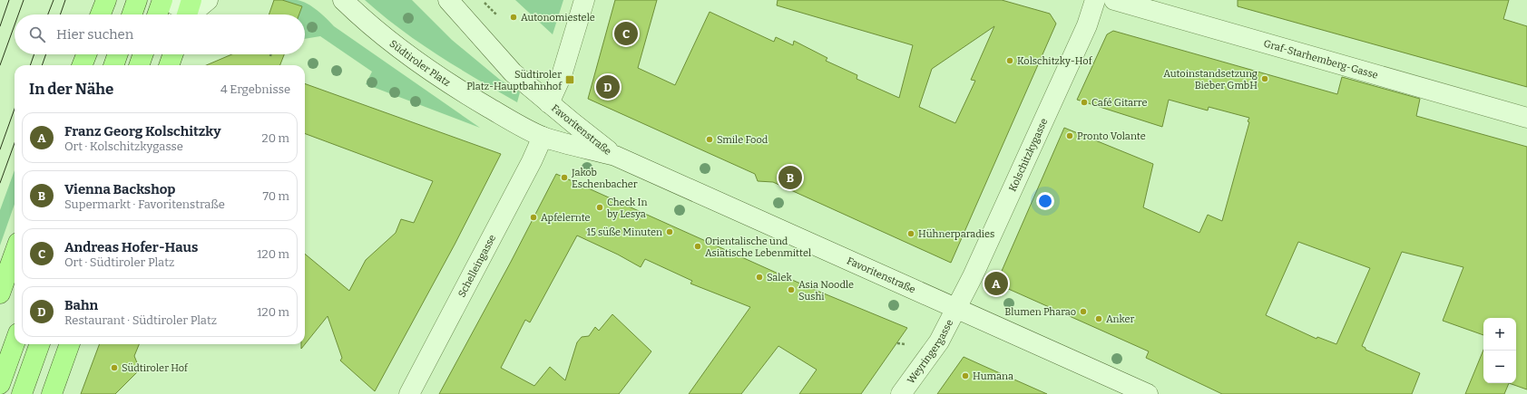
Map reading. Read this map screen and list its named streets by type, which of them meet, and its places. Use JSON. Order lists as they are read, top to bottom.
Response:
{
  "streets": {
    "street": [
      "Graf-Starhemberg-Gasse",
      "Südtiroler Platz",
      "Favoritenstraße",
      "Kolschitzkygasse",
      "Schelleingasse",
      "Weyringergasse"
    ]
  },
  "crossings": [
    ["Südtiroler Platz", "Favoritenstraße"],
    ["Südtiroler Platz", "Schelleingasse"],
    ["Favoritenstraße", "Kolschitzkygasse"],
    ["Favoritenstraße", "Schelleingasse"],
    ["Favoritenstraße", "Weyringergasse"],
    ["Kolschitzkygasse", "Weyringergasse"]
  ],
  "places": {
    "other": [
      "Autonomiestele",
      "Kolschitzky-Hof",
      "Autoinstandsetzung Bieber GmbH",
      "Café Gitarre",
      "Pronto Volante",
      "Smile Food",
      "Jakob Eschenbacher",
      "Check In by Lesya",
      "Apfelernte",
      "15 süße Minuten",
      "Hühnerparadies",
      "Orientalische und Asiatische Lebenmittel",
      "Salek",
      "Asia Noodle Sushi",
      "Blumen Pharao",
      "Anker",
      "Südtiroler Hof",
      "Humana"
    ],
    "transit": ["Südtiroler Platz-Hauptbahnhof"]
  },
  "page": {
    "search": "Hier suchen",
    "pins": [
      "C",
      "D",
      "B",
      "A"
    ],
    "heading": ["In der Nähe", "4 Ergebnisse"],
    "list": [
      {
        "mark": "A",
        "name": "Franz Georg Kolschitzky",
        "note": "Ort · Kolschitzkygasse",
        "value": "20 m"
      },
      {
        "mark": "B",
        "name": "Vienna Backshop",
        "note": "Supermarkt · Favoritenstraße",
        "value": "70 m"
      },
      {
        "mark": "C",
        "name": "Andreas Hofer-Haus",
        "note": "Ort · Südtiroler Platz",
        "value": "120 m"
      },
      {
        "mark": "D",
        "name": "Bahn",
        "note": "Restaurant · Südtiroler Platz",
        "value": "120 m"
      }
    ],
    "map_buttons": ["+", "−"]
  }
}
